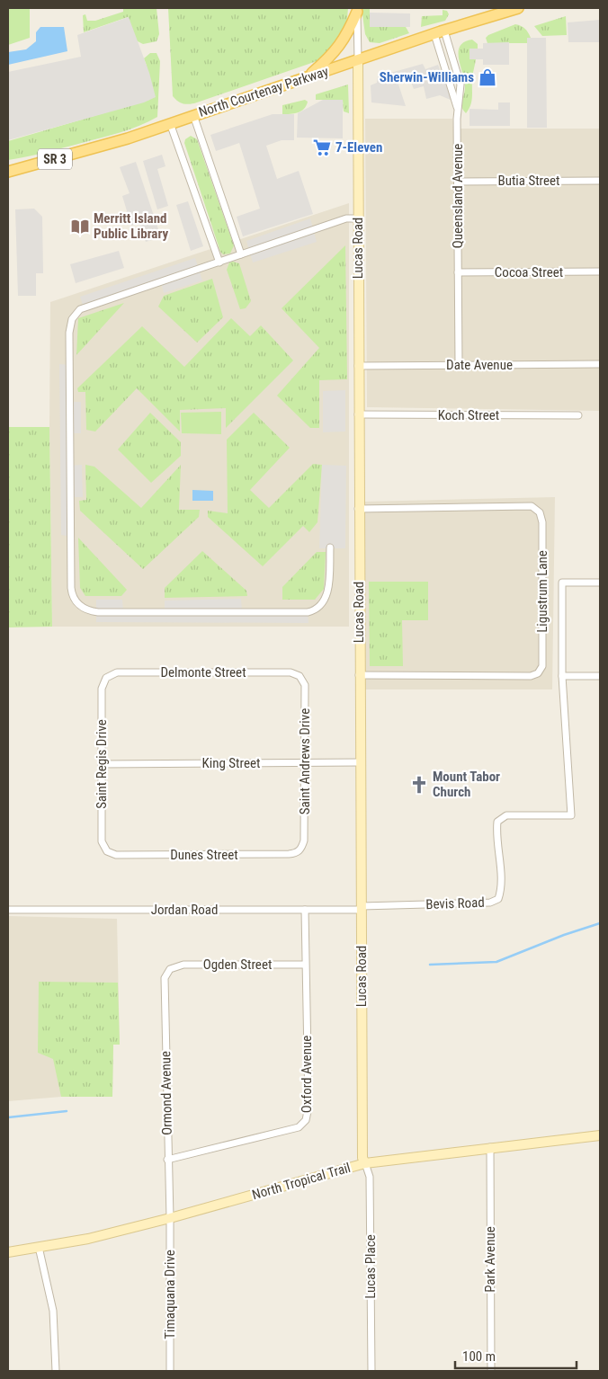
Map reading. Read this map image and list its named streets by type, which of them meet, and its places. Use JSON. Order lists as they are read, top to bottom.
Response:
{
  "streets": {
    "main road": ["North Courtenay Parkway", "SR 3"],
    "street": [
      "Butia Street",
      "Queensland Avenue",
      "Lucas Road",
      "Cocoa Street",
      "Date Avenue",
      "Koch Street",
      "Ligustrum Lane",
      "Delmonte Street",
      "Saint Andrews Drive",
      "King Street",
      "Saint Regis Drive",
      "Dunes Street",
      "Bevis Road",
      "Jordan Road",
      "Ogden Street",
      "Oxford Avenue",
      "Ormond Avenue",
      "North Tropical Trail",
      "Park Avenue",
      "Lucas Place",
      "Timaquana Drive"
    ]
  },
  "crossings": [
    ["North Courtenay Parkway", "Queensland Avenue"],
    ["North Courtenay Parkway", "Lucas Road"],
    ["Butia Street", "Queensland Avenue"],
    ["Queensland Avenue", "Cocoa Street"],
    ["Queensland Avenue", "Date Avenue"],
    ["Lucas Road", "Date Avenue"],
    ["Lucas Road", "Koch Street"],
    ["Lucas Road", "Ligustrum Lane"],
    ["Lucas Road", "King Street"],
    ["Lucas Road", "Bevis Road"],
    ["Lucas Road", "Jordan Road"],
    ["Lucas Road", "North Tropical Trail"],
    ["Lucas Road", "Lucas Place"],
    ["Delmonte Street", "Saint Andrews Drive"],
    ["Delmonte Street", "Saint Regis Drive"],
    ["Saint Andrews Drive", "King Street"],
    ["Saint Andrews Drive", "Dunes Street"],
    ["King Street", "Saint Regis Drive"],
    ["Saint Regis Drive", "Dunes Street"],
    ["Bevis Road", "Jordan Road"],
    ["Jordan Road", "Oxford Avenue"],
    ["Ogden Street", "Oxford Avenue"],
    ["Ogden Street", "Ormond Avenue"],
    ["Oxford Avenue", "Ormond Avenue"],
    ["Ormond Avenue", "North Tropical Trail"],
    ["Ormond Avenue", "Timaquana Drive"],
    ["North Tropical Trail", "Park Avenue"],
    ["North Tropical Trail", "Lucas Place"],
    ["North Tropical Trail", "Timaquana Drive"]
  ],
  "places": {
    "shop": ["Sherwin-Williams"],
    "supermarket": ["7-Eleven"],
    "library": ["Merritt Island Public Library"],
    "church": ["Mount Tabor Church"]
  },
  "scale_bar": "100 m"
}
